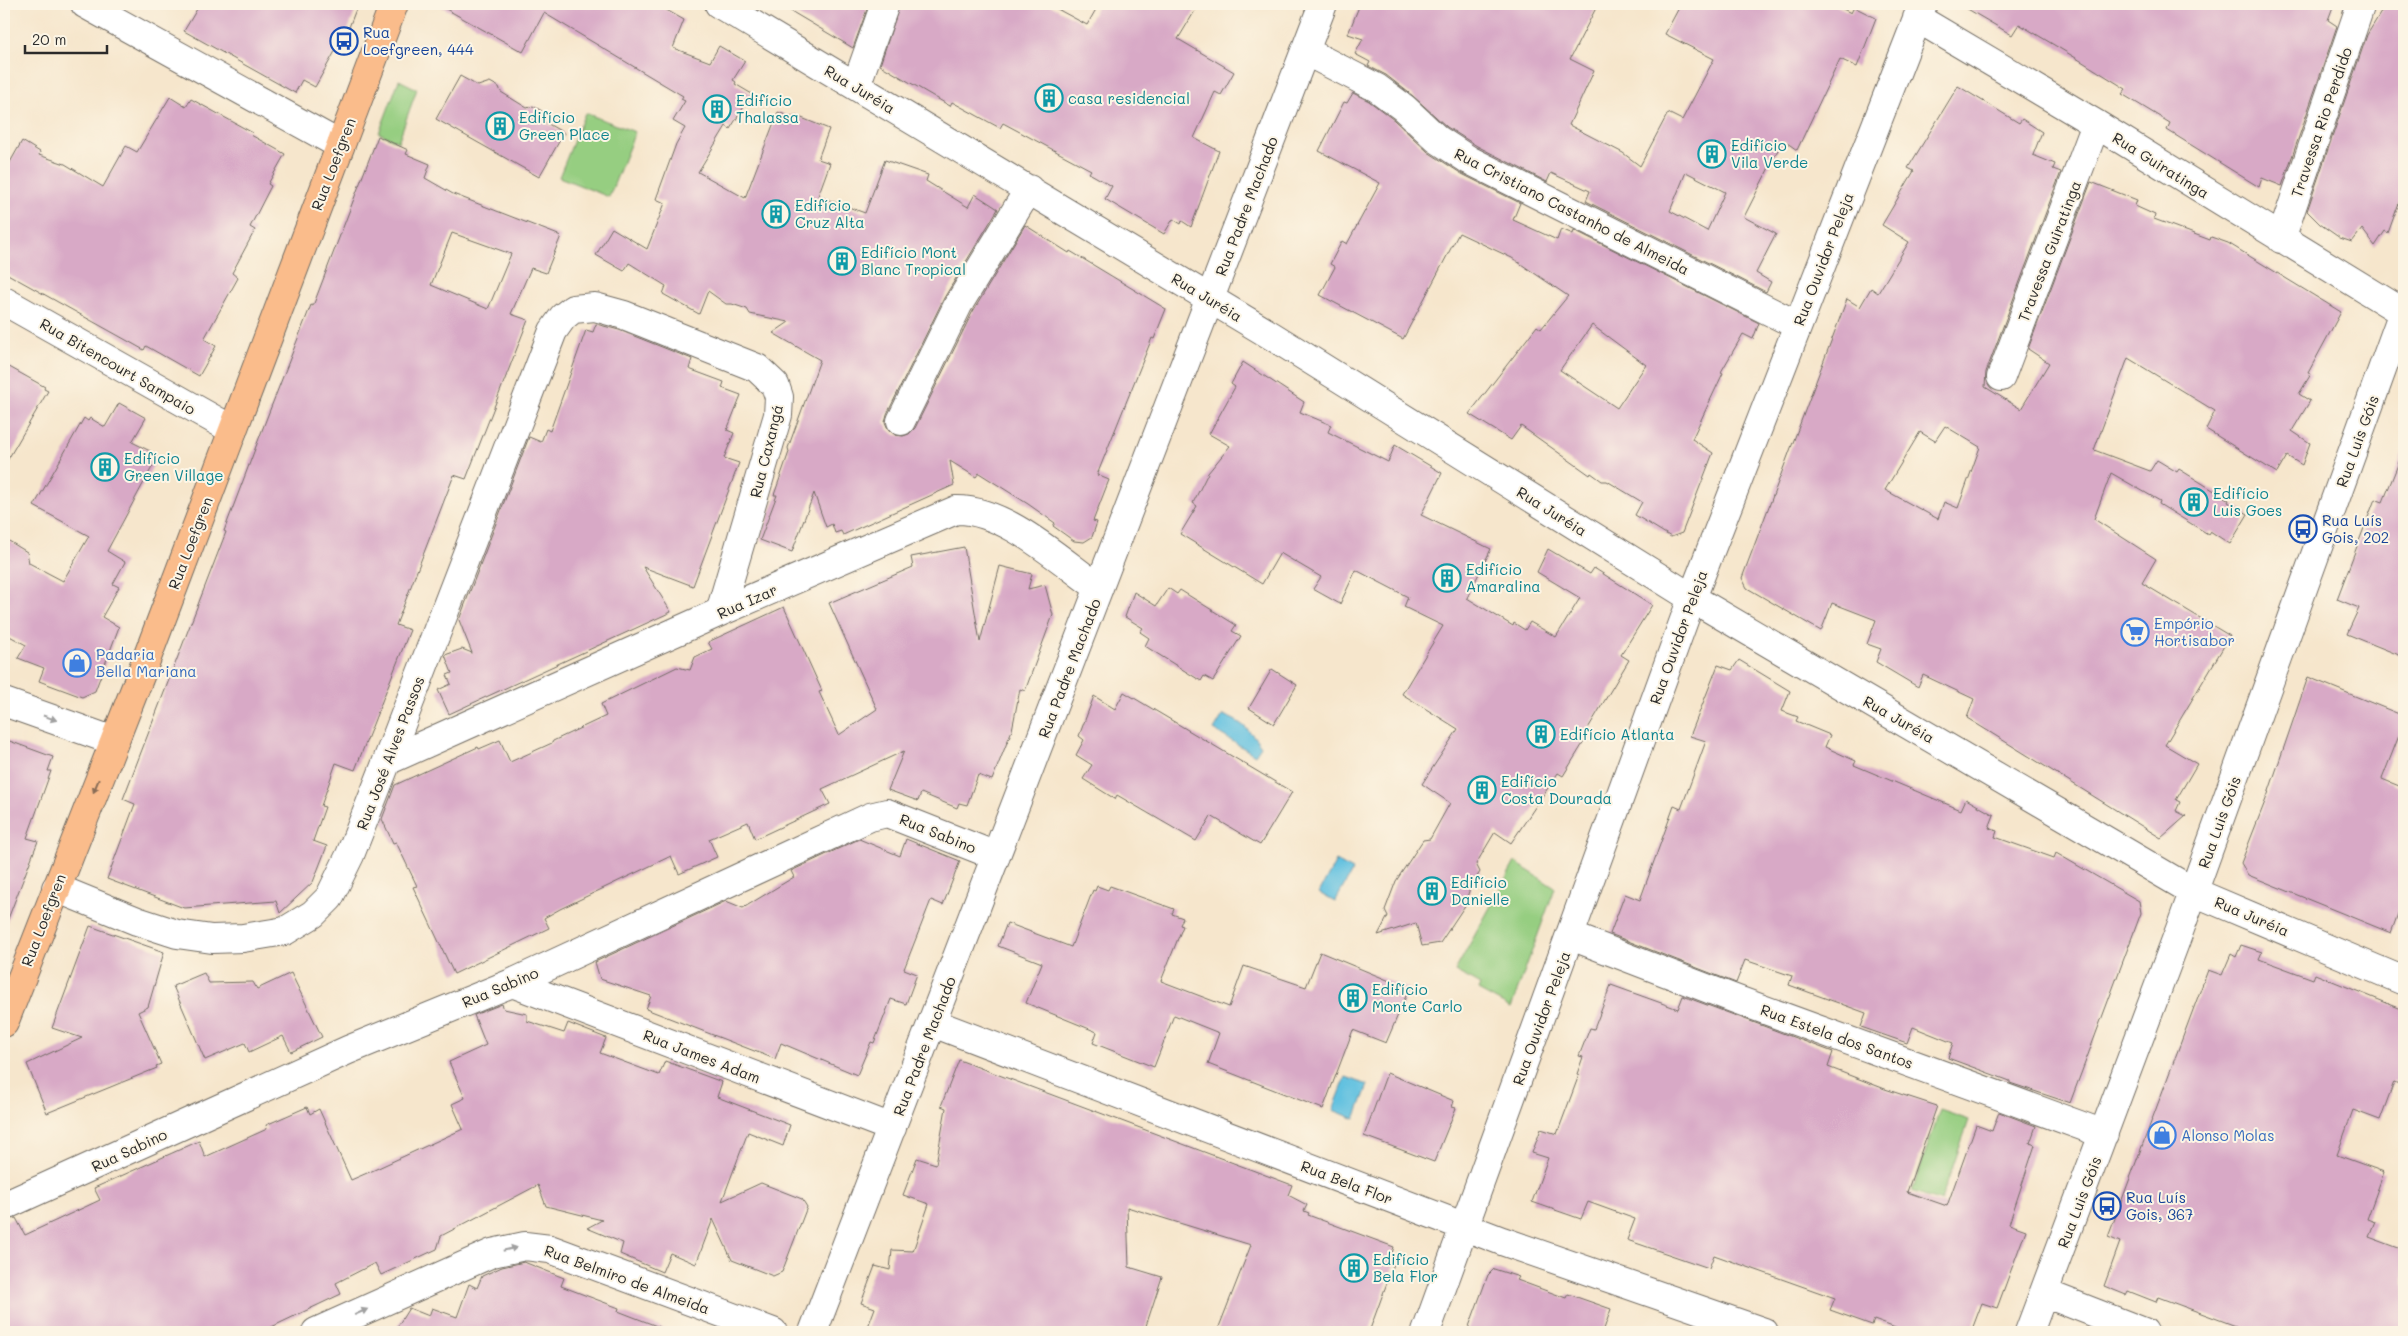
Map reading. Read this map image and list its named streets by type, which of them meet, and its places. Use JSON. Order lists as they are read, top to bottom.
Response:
{
  "streets": {
    "main road": ["Rua Loefgren"],
    "street": [
      "Rua Juréia",
      "Travessa Rio Perdido",
      "Rua Guiratinga",
      "Rua Padre Machado",
      "Rua Cristiano Castanho de Almeida",
      "Travessa Guiratinga",
      "Rua Ouvidor Peleja",
      "Rua Bitencourt Sampaio",
      "Rua Luis Góis",
      "Rua Caxangá",
      "Rua Izar",
      "Rua José Alves Passos",
      "Rua Sabino",
      "Rua Estela dos Santos",
      "Rua James Adam",
      "Rua Bela Flor",
      "Rua Belmiro de Almeida"
    ]
  },
  "crossings": [
    ["Rua Juréia", "Rua Padre Machado"],
    ["Rua Juréia", "Rua Ouvidor Peleja"],
    ["Rua Juréia", "Rua Luis Góis"],
    ["Travessa Rio Perdido", "Rua Guiratinga"],
    ["Rua Loefgren", "Rua Bitencourt Sampaio"],
    ["Rua Loefgren", "Rua José Alves Passos"],
    ["Rua Guiratinga", "Travessa Guiratinga"],
    ["Rua Guiratinga", "Rua Ouvidor Peleja"],
    ["Rua Guiratinga", "Rua Luis Góis"],
    ["Rua Padre Machado", "Rua Cristiano Castanho de Almeida"],
    ["Rua Padre Machado", "Rua Izar"],
    ["Rua Padre Machado", "Rua Sabino"],
    ["Rua Padre Machado", "Rua James Adam"],
    ["Rua Padre Machado", "Rua Bela Flor"],
    ["Rua Cristiano Castanho de Almeida", "Rua Ouvidor Peleja"],
    ["Rua Ouvidor Peleja", "Rua Estela dos Santos"],
    ["Rua Ouvidor Peleja", "Rua Bela Flor"],
    ["Rua Luis Góis", "Rua Estela dos Santos"],
    ["Rua Caxangá", "Rua Izar"],
    ["Rua Caxangá", "Rua José Alves Passos"],
    ["Rua Izar", "Rua José Alves Passos"],
    ["Rua Sabino", "Rua James Adam"]
  ],
  "one_way": ["Rua Belmiro de Almeida"],
  "places": {
    "bus stop": ["Rua Loefgreen, 444", "Rua Luís Gois, 202", "Rua Luís Gois, 367"],
    "building": [
      "casa residencial",
      "Edifício Thalassa",
      "Edifício Green Place",
      "Edifício Vila Verde",
      "Edifício Cruz Alta",
      "Edifício Mont Blanc Tropical",
      "Edifício Green Village",
      "Edifício Luis Goes",
      "Edifício Amaralina",
      "Edifício Atlanta",
      "Edifício Costa Dourada",
      "Edifício Danielle",
      "Edifício Monte Carlo",
      "Edifício Bela Flor"
    ],
    "supermarket": ["Empório Hortisabor"],
    "shop": ["Padaria Bella Mariana", "Alonso Molas"]
  },
  "scale_bar": "20 m"
}
